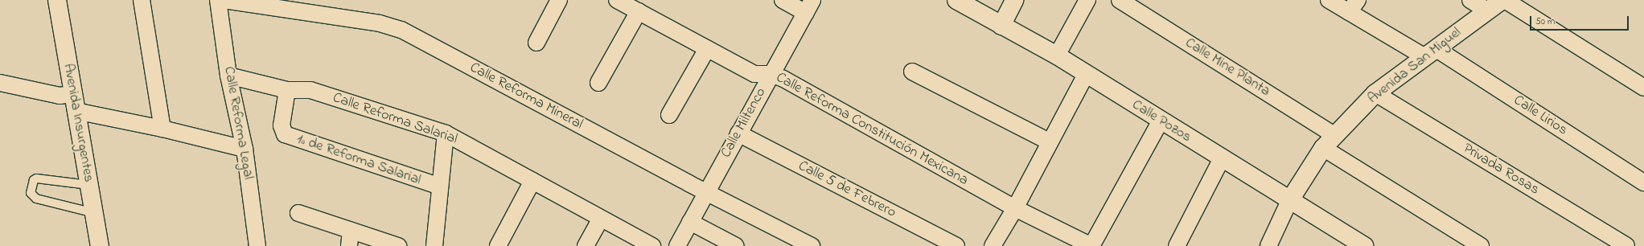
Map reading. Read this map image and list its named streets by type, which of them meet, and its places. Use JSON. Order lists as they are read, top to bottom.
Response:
{
  "streets": {
    "street": [
      "Avenida San Miguel",
      "Calle Mine Planta",
      "Calle Reforma Mineral",
      "Calle Lirios",
      "Calle Reforma Salarial",
      "Calle Pozos",
      "Avenida Insurgentes",
      "Calle Reforma Legal",
      "Calle Miltenco",
      "Calle Reforma Constitución Mexicana",
      "1ª de Reforma Salarial",
      "Privada Rosas",
      "Calle 5 de Febrero"
    ]
  },
  "crossings": [
    ["Avenida San Miguel", "Calle Mine Planta"],
    ["Avenida San Miguel", "Calle Lirios"],
    ["Avenida San Miguel", "Calle Pozos"],
    ["Avenida San Miguel", "Privada Rosas"],
    ["Calle Reforma Mineral", "Calle Miltenco"],
    ["Calle Reforma Salarial", "Calle Reforma Legal"],
    ["Calle Reforma Salarial", "1ª de Reforma Salarial"],
    ["Calle Miltenco", "Calle Reforma Constitución Mexicana"],
    ["Calle Miltenco", "Calle 5 de Febrero"]
  ],
  "scale_bar": "50 m"
}
